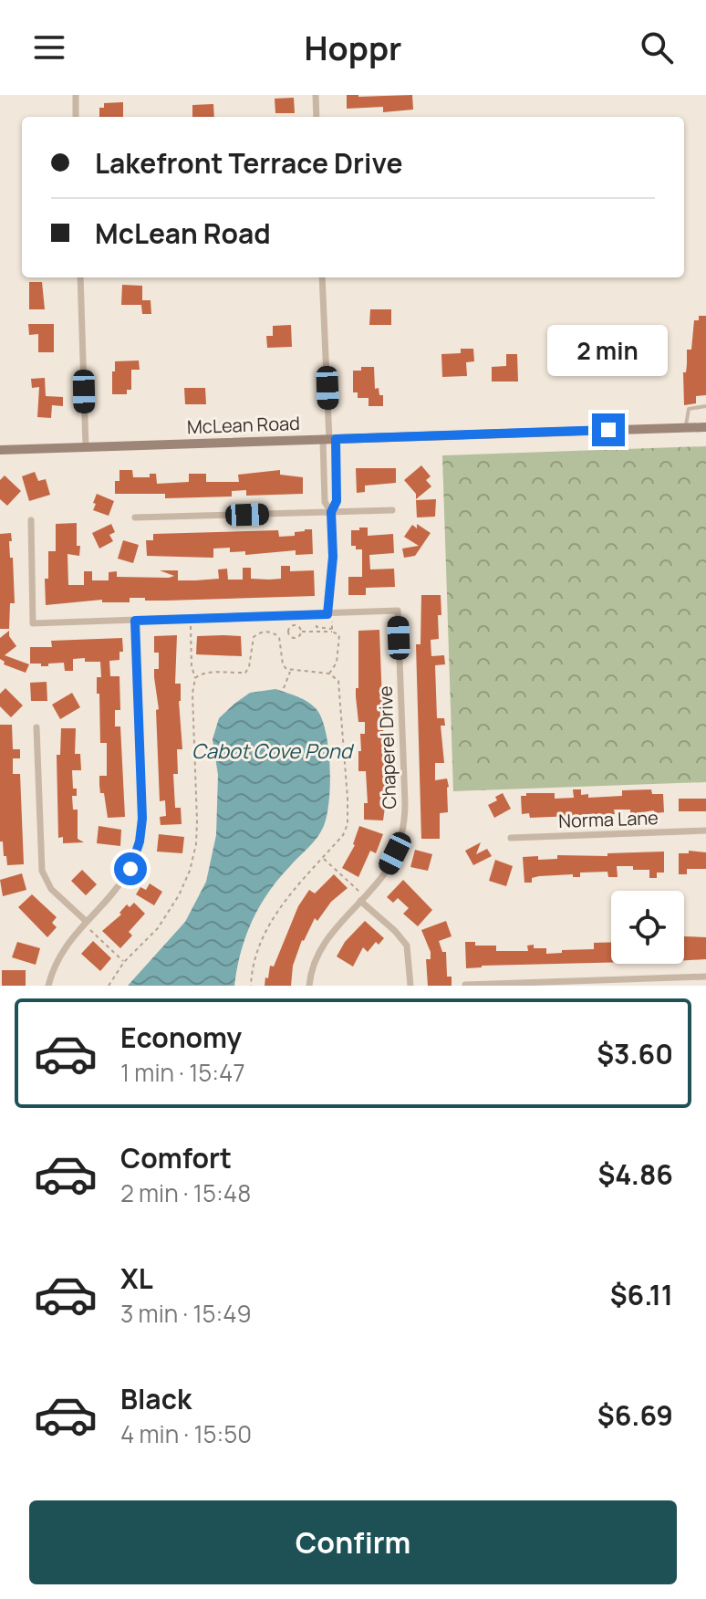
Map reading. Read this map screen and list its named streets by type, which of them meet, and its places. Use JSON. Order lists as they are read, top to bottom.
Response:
{
  "streets": {
    "street": ["McLean Road", "Chaperel Drive", "Norma Lane"]
  },
  "water": ["Cabot Cove Pond"],
  "page": {
    "header": "Hoppr",
    "banner": ["Lakefront Terrace Drive", "McLean Road"],
    "bubble": "2 min",
    "list": [
      {
        "name": "Economy",
        "note": "1 min · 15:47",
        "value": "$3.60"
      },
      {
        "name": "Comfort",
        "note": "2 min · 15:48",
        "value": "$4.86"
      },
      {
        "name": "XL",
        "note": "3 min · 15:49",
        "value": "$6.11"
      },
      {
        "name": "Black",
        "note": "4 min · 15:50",
        "value": "$6.69"
      }
    ],
    "buttons": "Confirm"
  }
}
